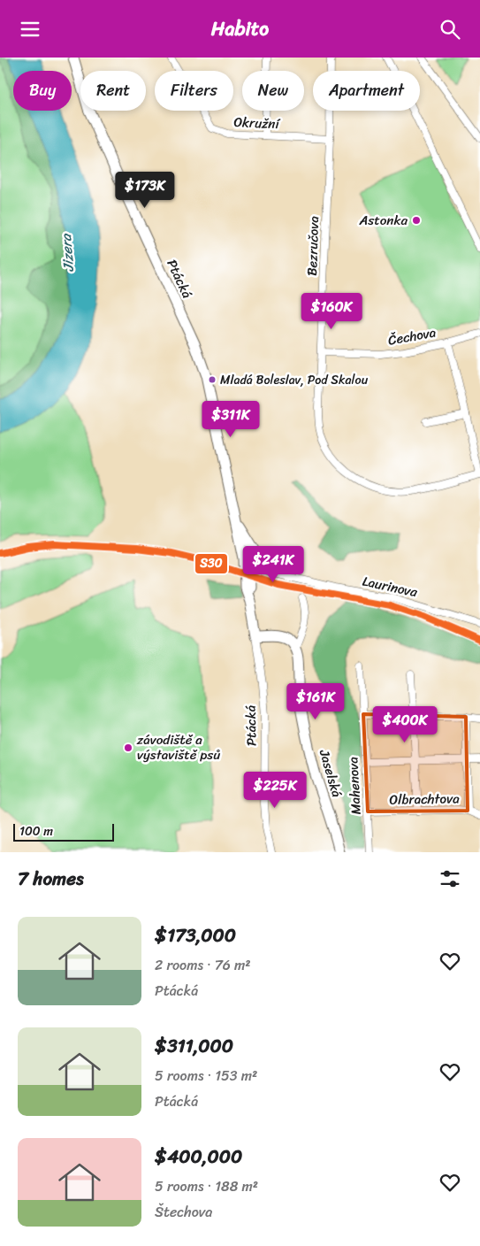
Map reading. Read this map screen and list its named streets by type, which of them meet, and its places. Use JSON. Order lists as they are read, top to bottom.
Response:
{
  "streets": {
    "street": [
      "Okružní",
      "Bezručova",
      "Ptácká",
      "Čechova",
      "Laurinova",
      "Jaselská",
      "Mahenova",
      "Olbrachtova"
    ]
  },
  "crossings": [
    ["Okružní", "Bezručova"],
    ["Bezručova", "Čechova"],
    ["Ptácká", "Laurinova"],
    ["Mahenova", "Olbrachtova"]
  ],
  "water": ["Jizera"],
  "places": ["Astonka", "Mladá Boleslav, Pod Skalou", "závodiště a výstaviště psů"],
  "lines": ["transit line S30"],
  "scale_bar": "100 m",
  "page": {
    "header": "Habito",
    "chip": [
      "Buy",
      "Rent",
      "Filters",
      "New",
      "Apartment"
    ],
    "price": [
      "$173K",
      "$160K",
      "$311K",
      "$241K",
      "$161K",
      "$400K",
      "$225K"
    ],
    "scale": "100 m",
    "heading": "7 homes",
    "list": [
      {
        "name": "$173,000",
        "note": "2 rooms · 76 m² · Ptácká"
      },
      {
        "name": "$311,000",
        "note": "5 rooms · 153 m² · Ptácká"
      },
      {
        "name": "$400,000",
        "note": "5 rooms · 188 m² · Štechova"
      }
    ]
  }
}
